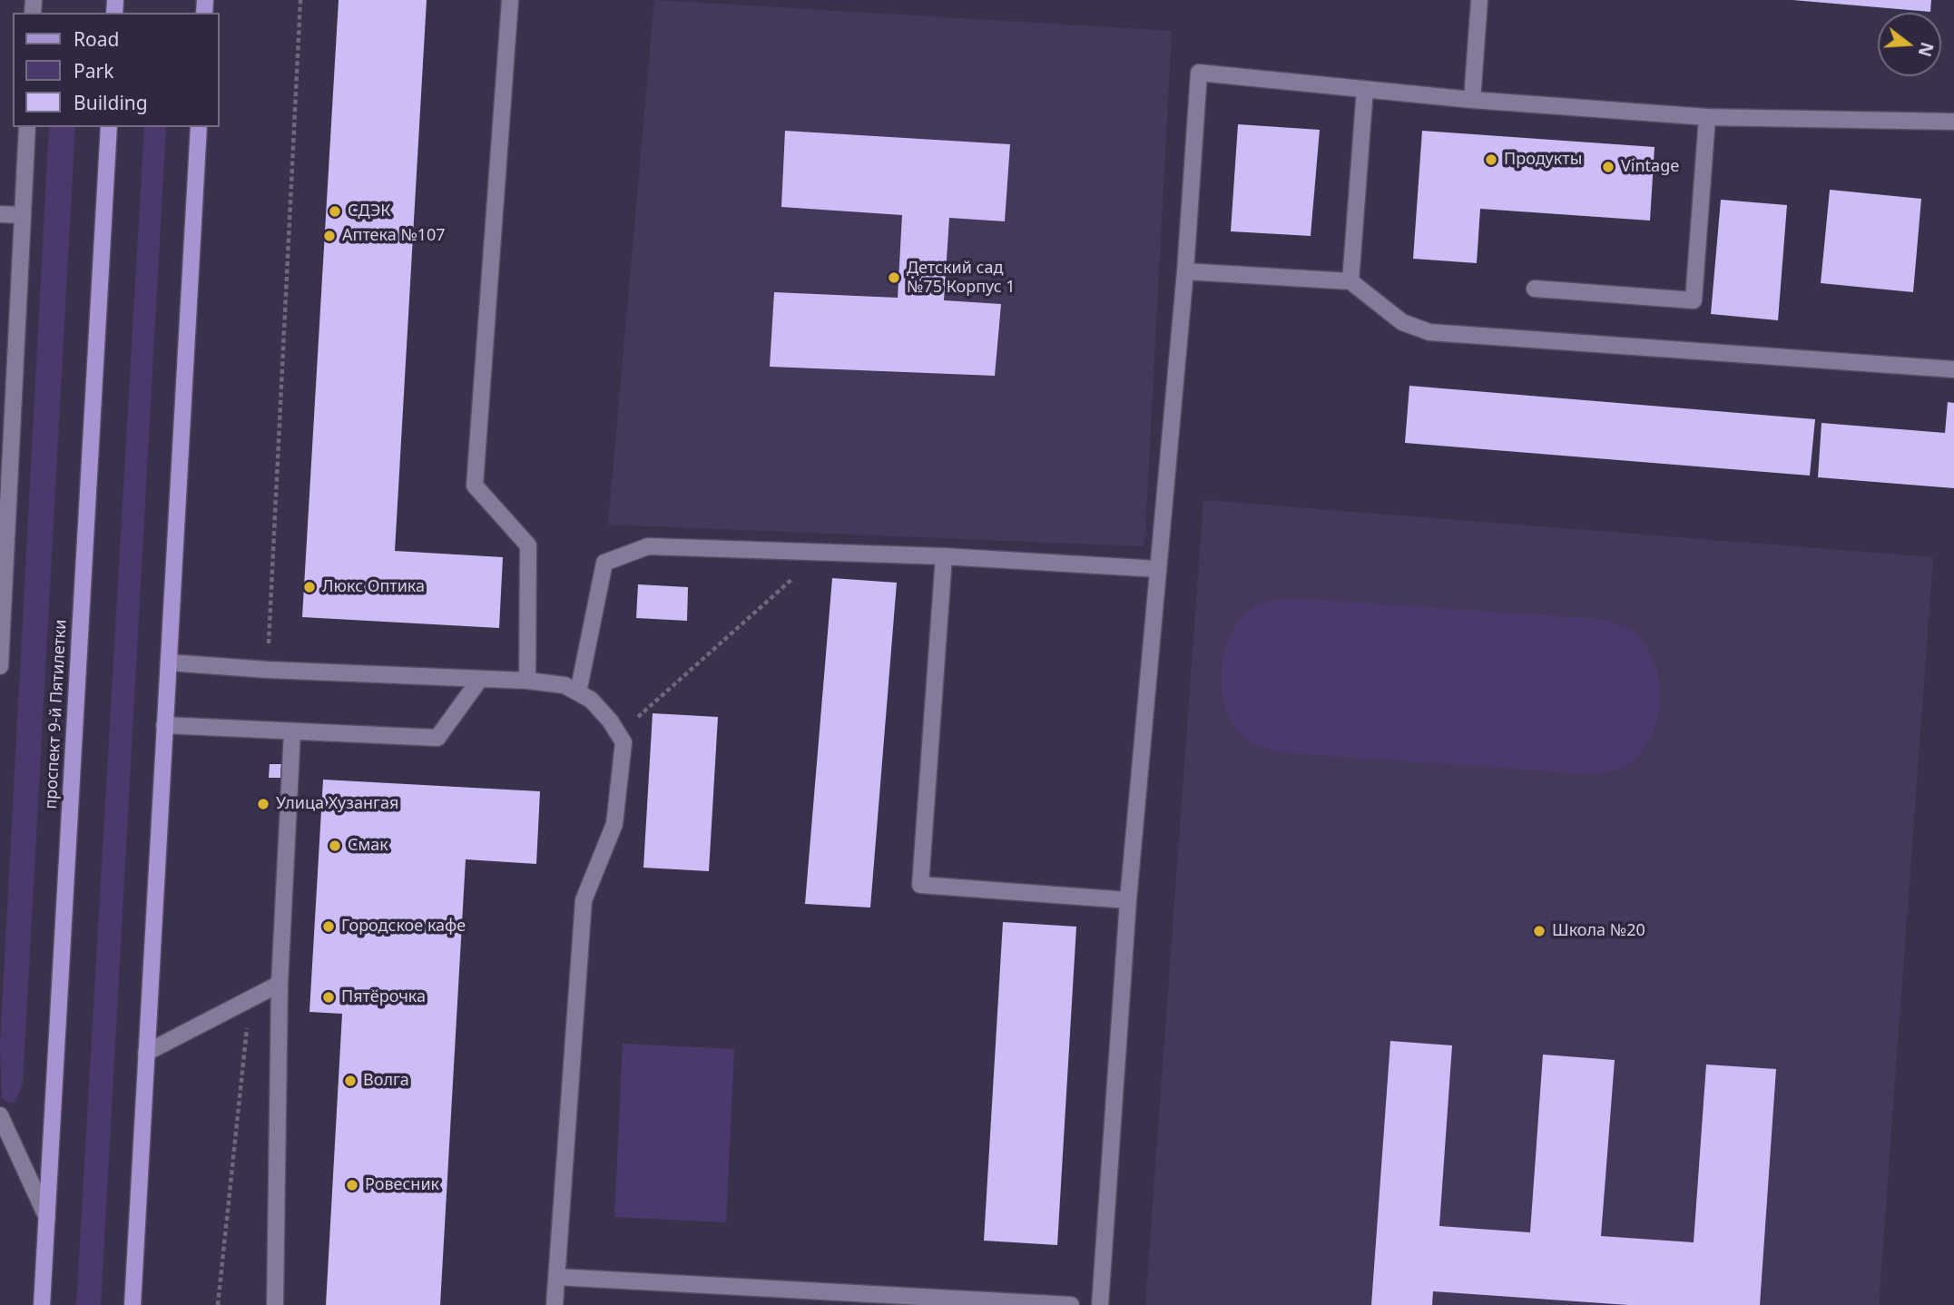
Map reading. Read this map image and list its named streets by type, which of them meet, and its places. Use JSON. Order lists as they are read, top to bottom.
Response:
{
  "streets": {
    "main road": ["проспект 9-й Пятилетки"]
  },
  "places": [
    "Продукты",
    "Vintage",
    "СДЭК",
    "Аптека №107",
    "Детский сад №75 Корпус 1",
    "Люкс Оптика",
    "Улица Хузангая",
    "Смак",
    "Городское кафе",
    "Школа №20",
    "Пятёрочка",
    "Волга",
    "Ровесник"
  ],
  "legend": ["Road", "Park", "Building"],
  "north": "right"
}
